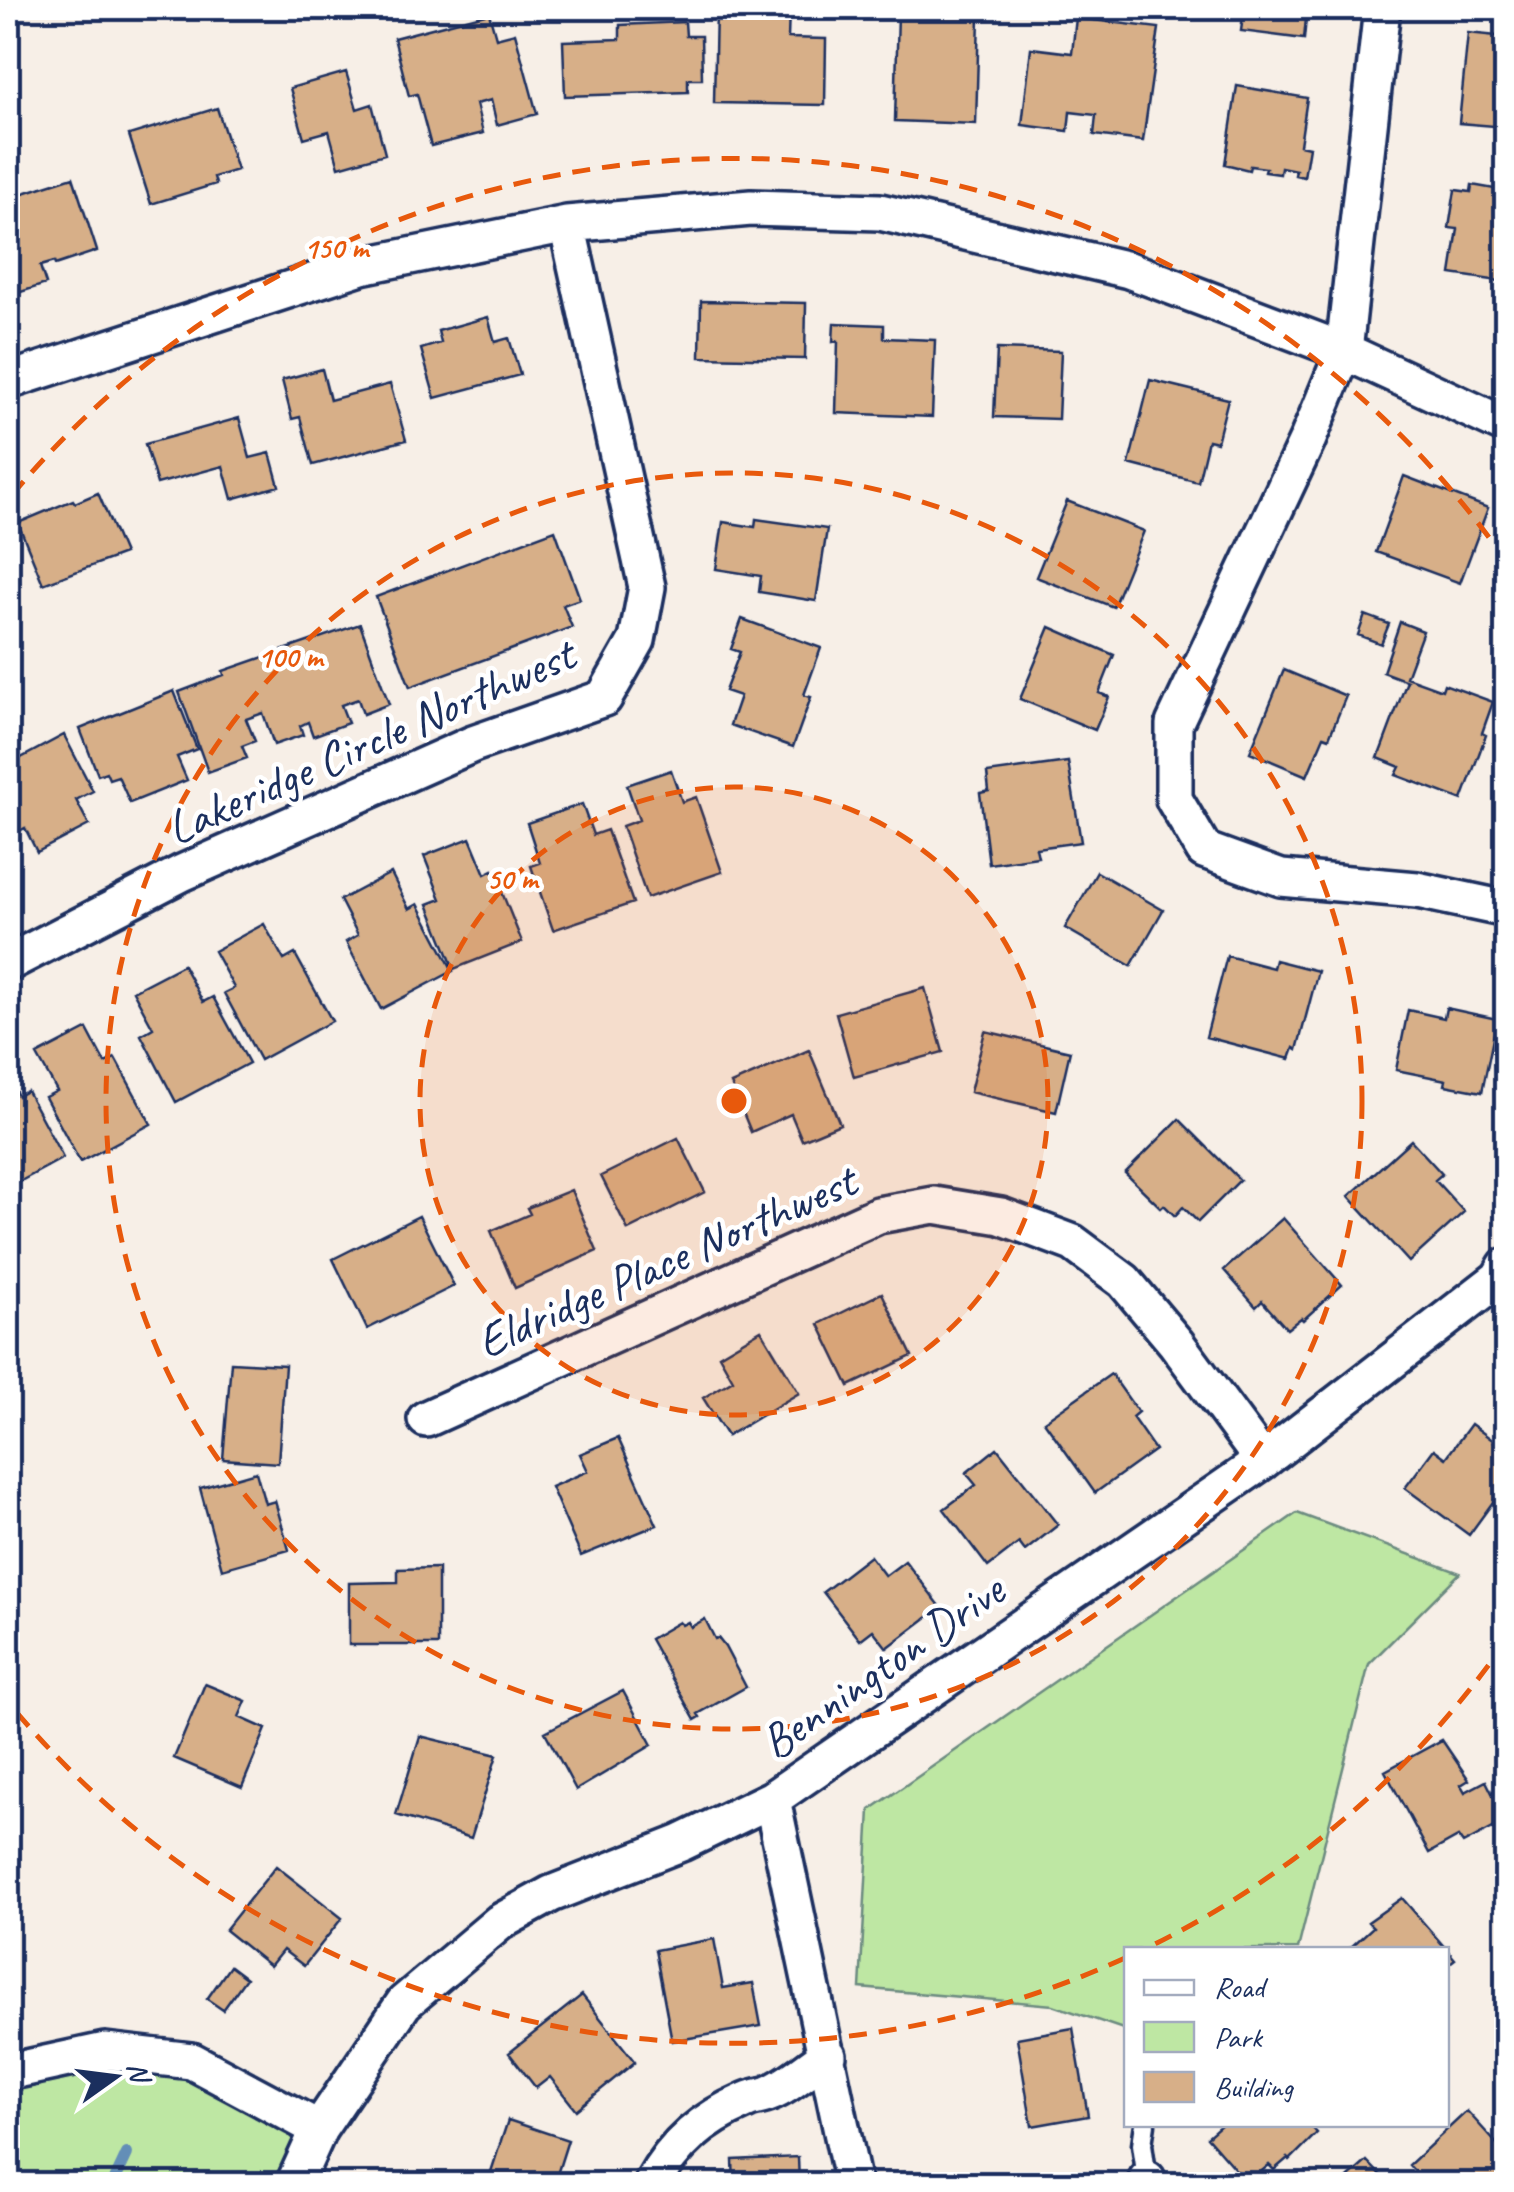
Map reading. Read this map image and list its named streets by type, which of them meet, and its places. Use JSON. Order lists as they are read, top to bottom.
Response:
{
  "streets": {
    "street": ["Lakeridge Circle Northwest", "Eldridge Place Northwest", "Bennington Drive"]
  },
  "crossings": [
    ["Eldridge Place Northwest", "Bennington Drive"]
  ],
  "legend": ["Road", "Park", "Building"],
  "north": "right",
  "rings": ["150 m", "100 m", "50 m"]
}
